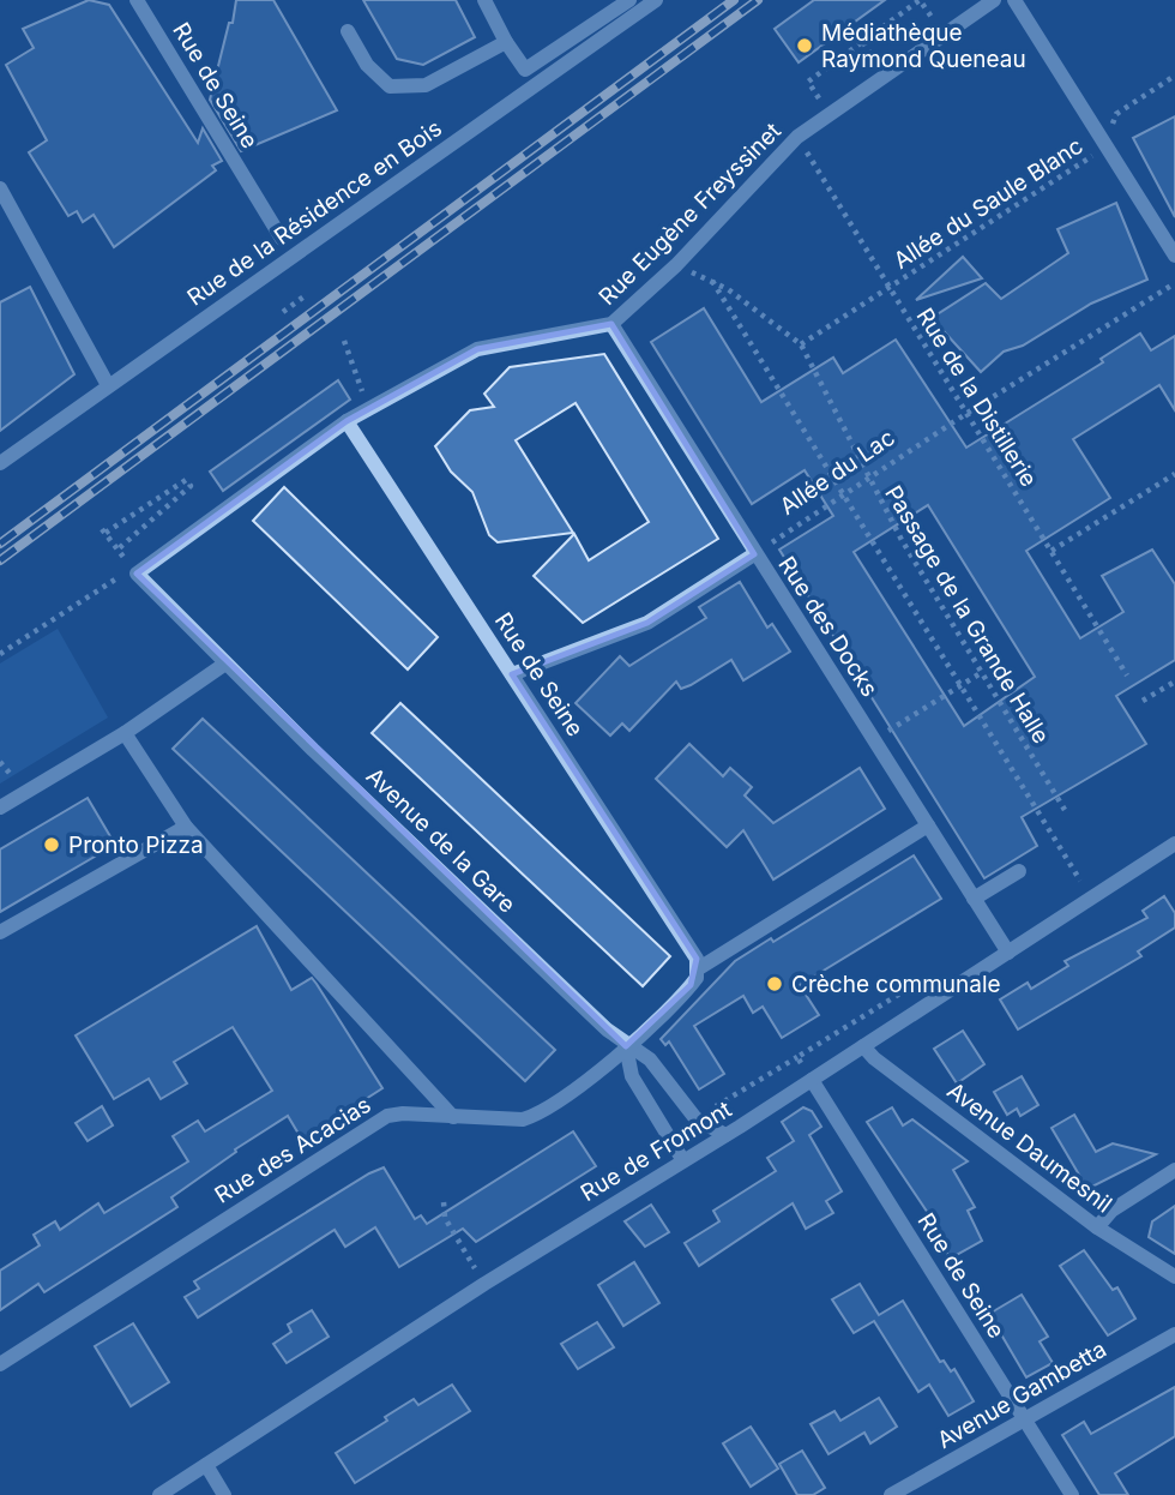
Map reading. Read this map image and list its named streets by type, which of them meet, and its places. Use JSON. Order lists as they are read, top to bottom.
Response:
{
  "streets": {
    "street": [
      "Rue de Seine",
      "Rue de la Résidence en Bois",
      "Rue Eugène Freyssinet",
      "Rue des Docks",
      "Avenue de la Gare",
      "Avenue Daumesnil",
      "Rue des Acacias",
      "Rue de Fromont",
      "Avenue Gambetta"
    ],
    "path": [
      "Allée du Saule Blanc",
      "Rue de la Distillerie",
      "Allée du Lac",
      "Passage de la Grande Halle"
    ]
  },
  "crossings": [
    ["Rue de Seine", "Rue Eugène Freyssinet"],
    ["Rue de Seine", "Avenue de la Gare"],
    ["Rue de Seine", "Rue de Fromont"],
    ["Rue de Seine", "Avenue Gambetta"],
    ["Allée du Saule Blanc", "Rue de la Distillerie"],
    ["Allée du Saule Blanc", "Passage de la Grande Halle"],
    ["Rue Eugène Freyssinet", "Rue de la Distillerie"],
    ["Rue Eugène Freyssinet", "Rue des Docks"],
    ["Rue Eugène Freyssinet", "Avenue de la Gare"],
    ["Rue de la Distillerie", "Allée du Lac"],
    ["Allée du Lac", "Passage de la Grande Halle"],
    ["Allée du Lac", "Rue des Docks"],
    ["Rue des Docks", "Rue de Fromont"],
    ["Avenue de la Gare", "Rue des Acacias"],
    ["Avenue de la Gare", "Rue de Fromont"],
    ["Avenue Daumesnil", "Rue de Fromont"]
  ],
  "places": ["Médiathèque Raymond Queneau", "Pronto Pizza", "Crèche communale"]
}
